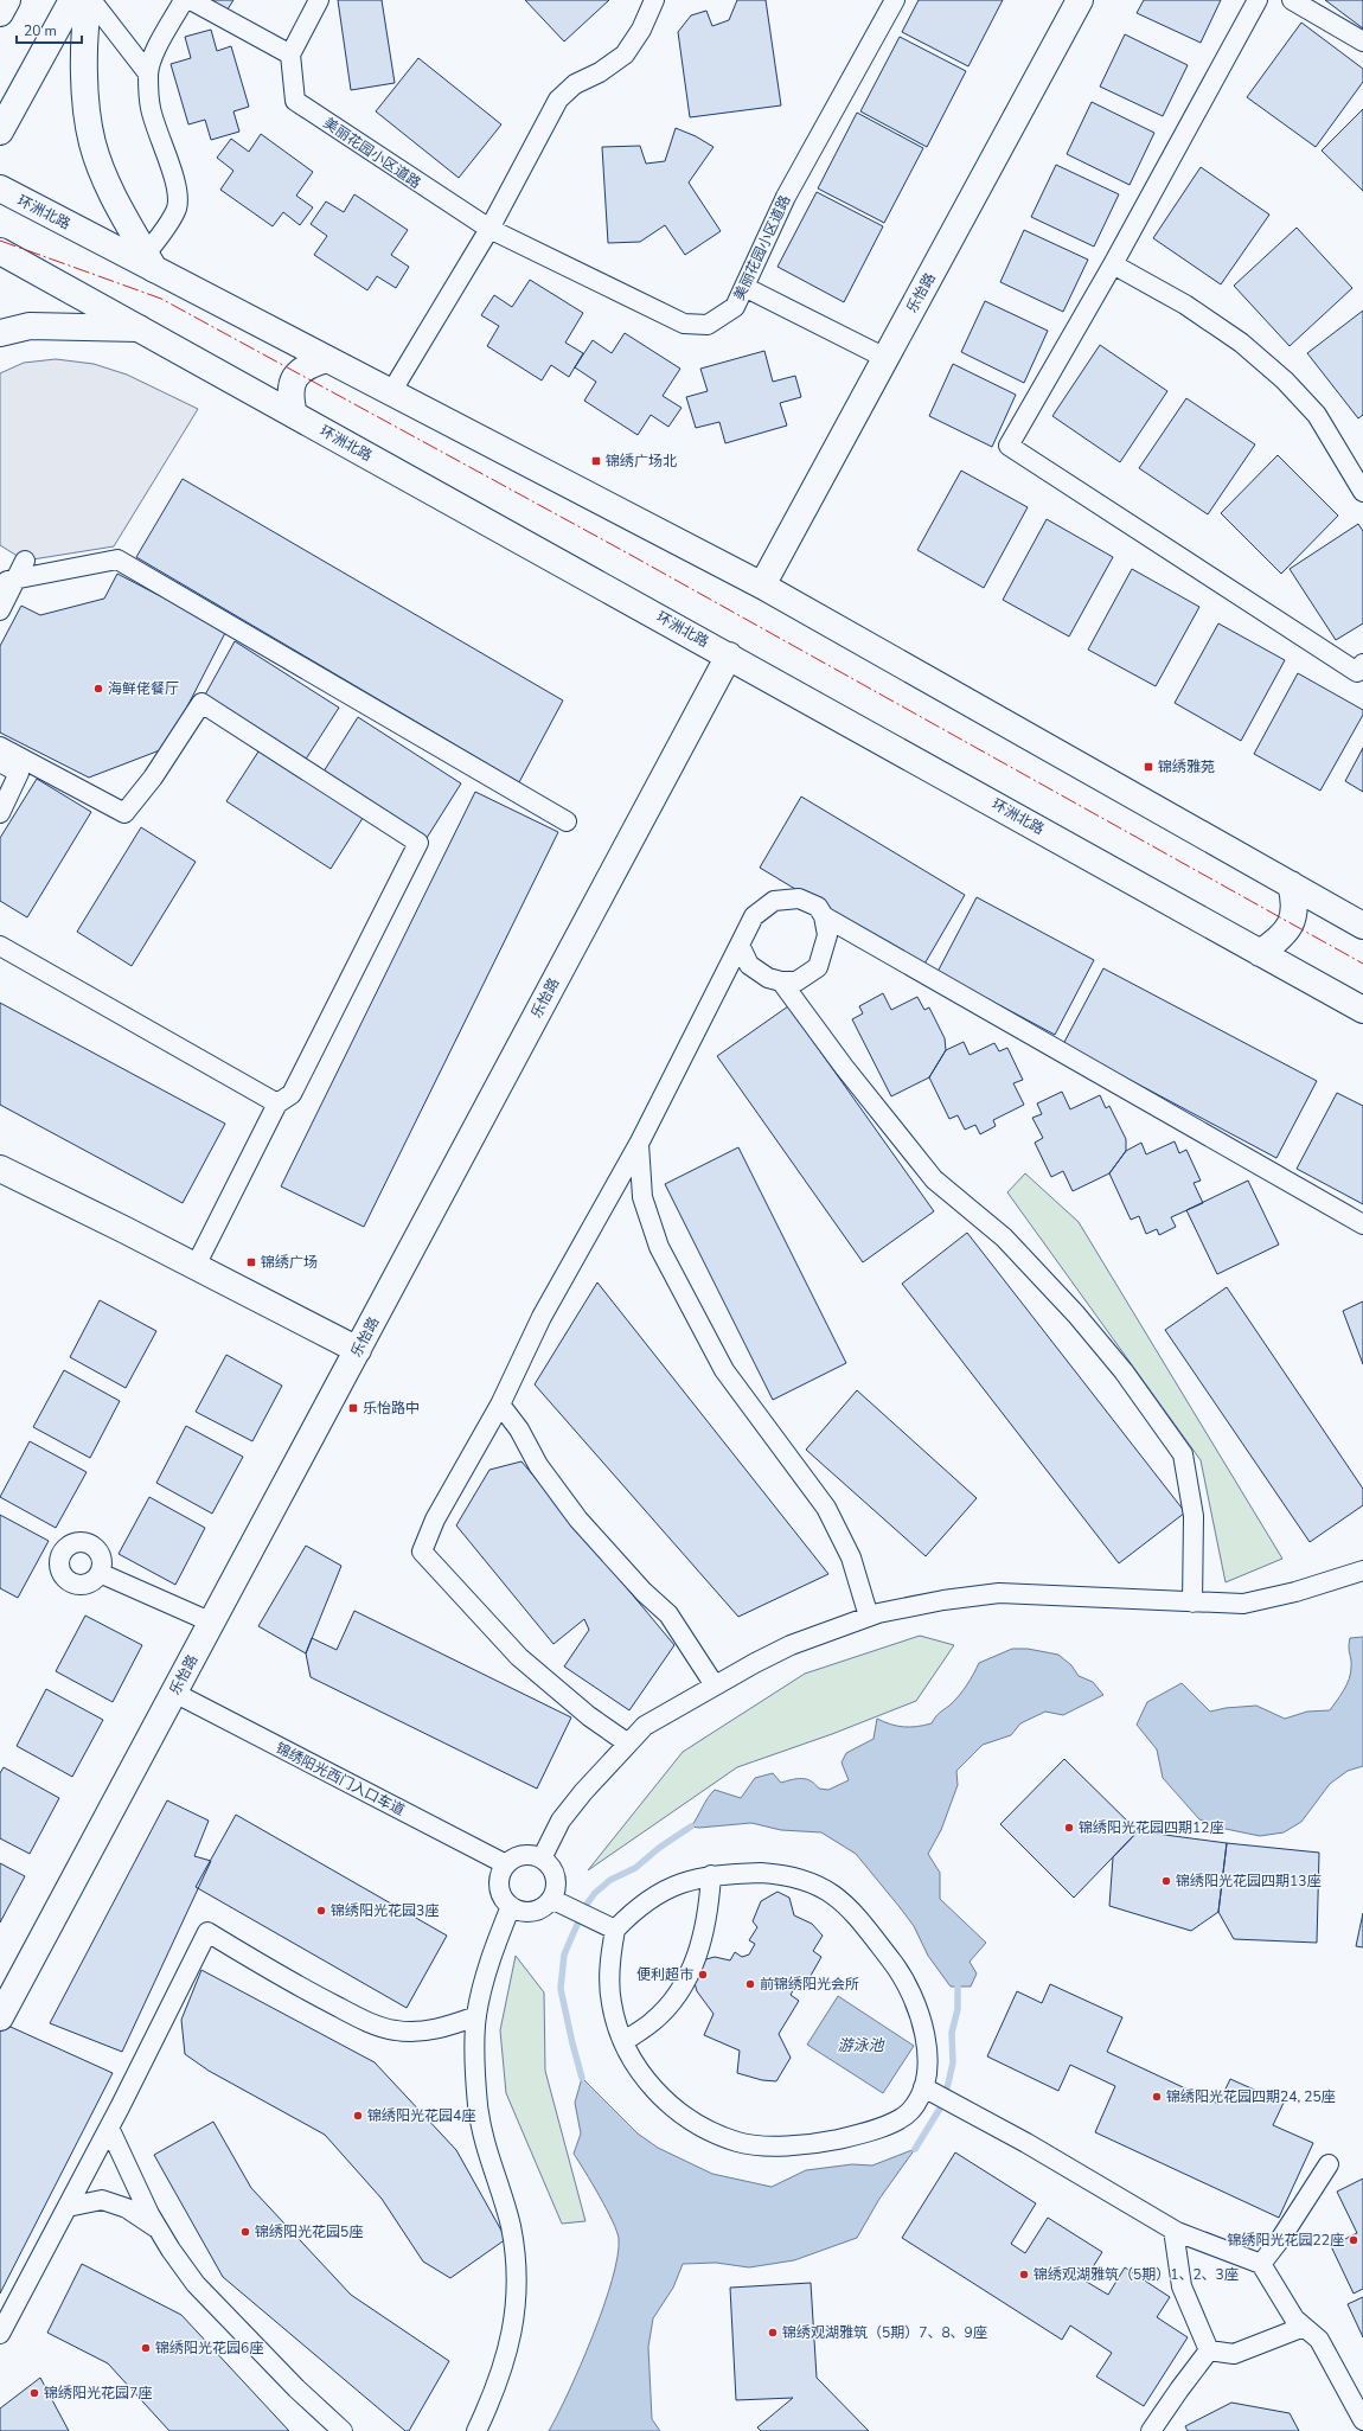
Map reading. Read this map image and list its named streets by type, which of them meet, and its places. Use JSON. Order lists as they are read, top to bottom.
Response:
{
  "streets": {
    "main road": ["环洲北路", "乐怡路"],
    "street": ["美丽花园小区道路", "锦绣阳光西门入口车道"]
  },
  "crossings": [
    ["环洲北路", "乐怡路"],
    ["乐怡路", "锦绣阳光西门入口车道"]
  ],
  "water": ["游泳池"],
  "places": {
    "transit": [
      "锦绣广场北",
      "锦绣雅苑",
      "锦绣广场",
      "乐怡路中"
    ],
    "other": [
      "海鲜佬餐厅",
      "锦绣阳光花园四期12座",
      "锦绣阳光花园四期13座",
      "锦绣阳光花园3座",
      "便利超市",
      "前锦绣阳光会所",
      "锦绣阳光花园四期24, 25座",
      "锦绣阳光花园4座",
      "锦绣阳光花园5座",
      "锦绣阳光花园22座",
      "锦绣观湖雅筑（5期）1、2、3座",
      "锦绣观湖雅筑（5期）7、8、9座",
      "锦绣阳光花园6座",
      "锦绣阳光花园7座"
    ]
  },
  "scale_bar": "20 m"
}
